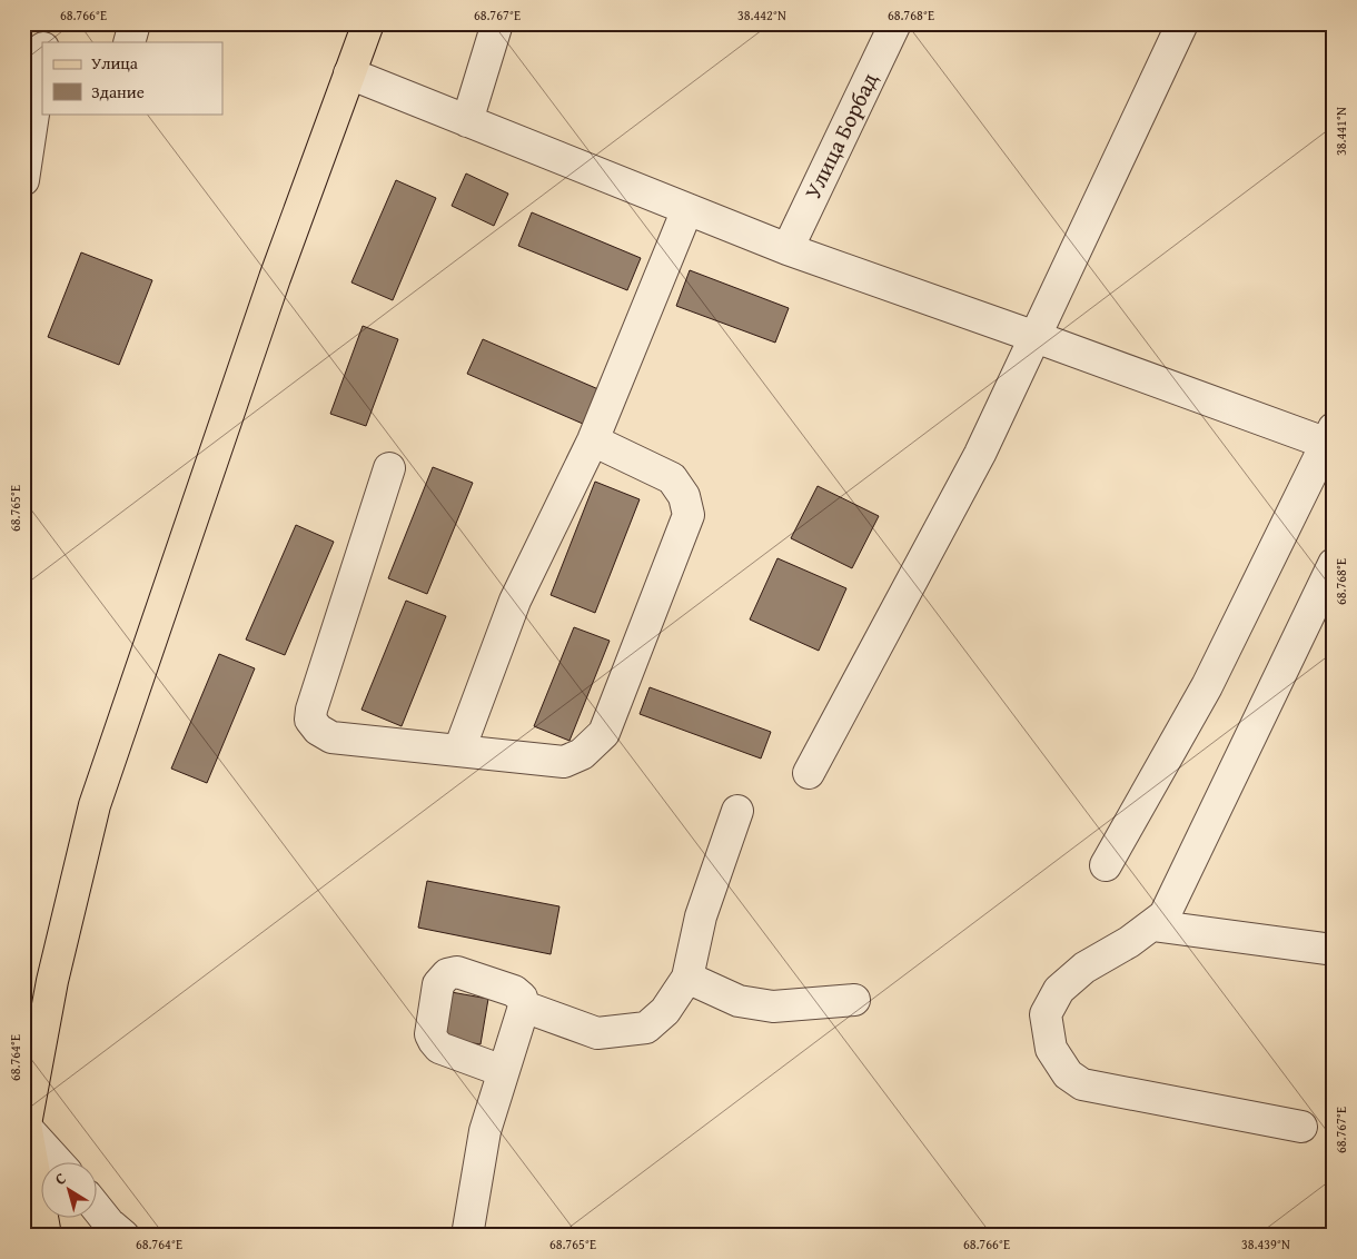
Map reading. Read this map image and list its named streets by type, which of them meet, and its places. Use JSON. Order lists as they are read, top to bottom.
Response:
{
  "streets": {
    "street": ["Улица Борбад"]
  },
  "legend": ["Улица", "Здание"],
  "north": "top left",
  "coordinates": [
    "68.766°E",
    "68.767°E",
    "38.442°N",
    "68.768°E",
    "38.441°N",
    "68.765°E",
    "68.764°E",
    "38.439°N"
  ]
}
